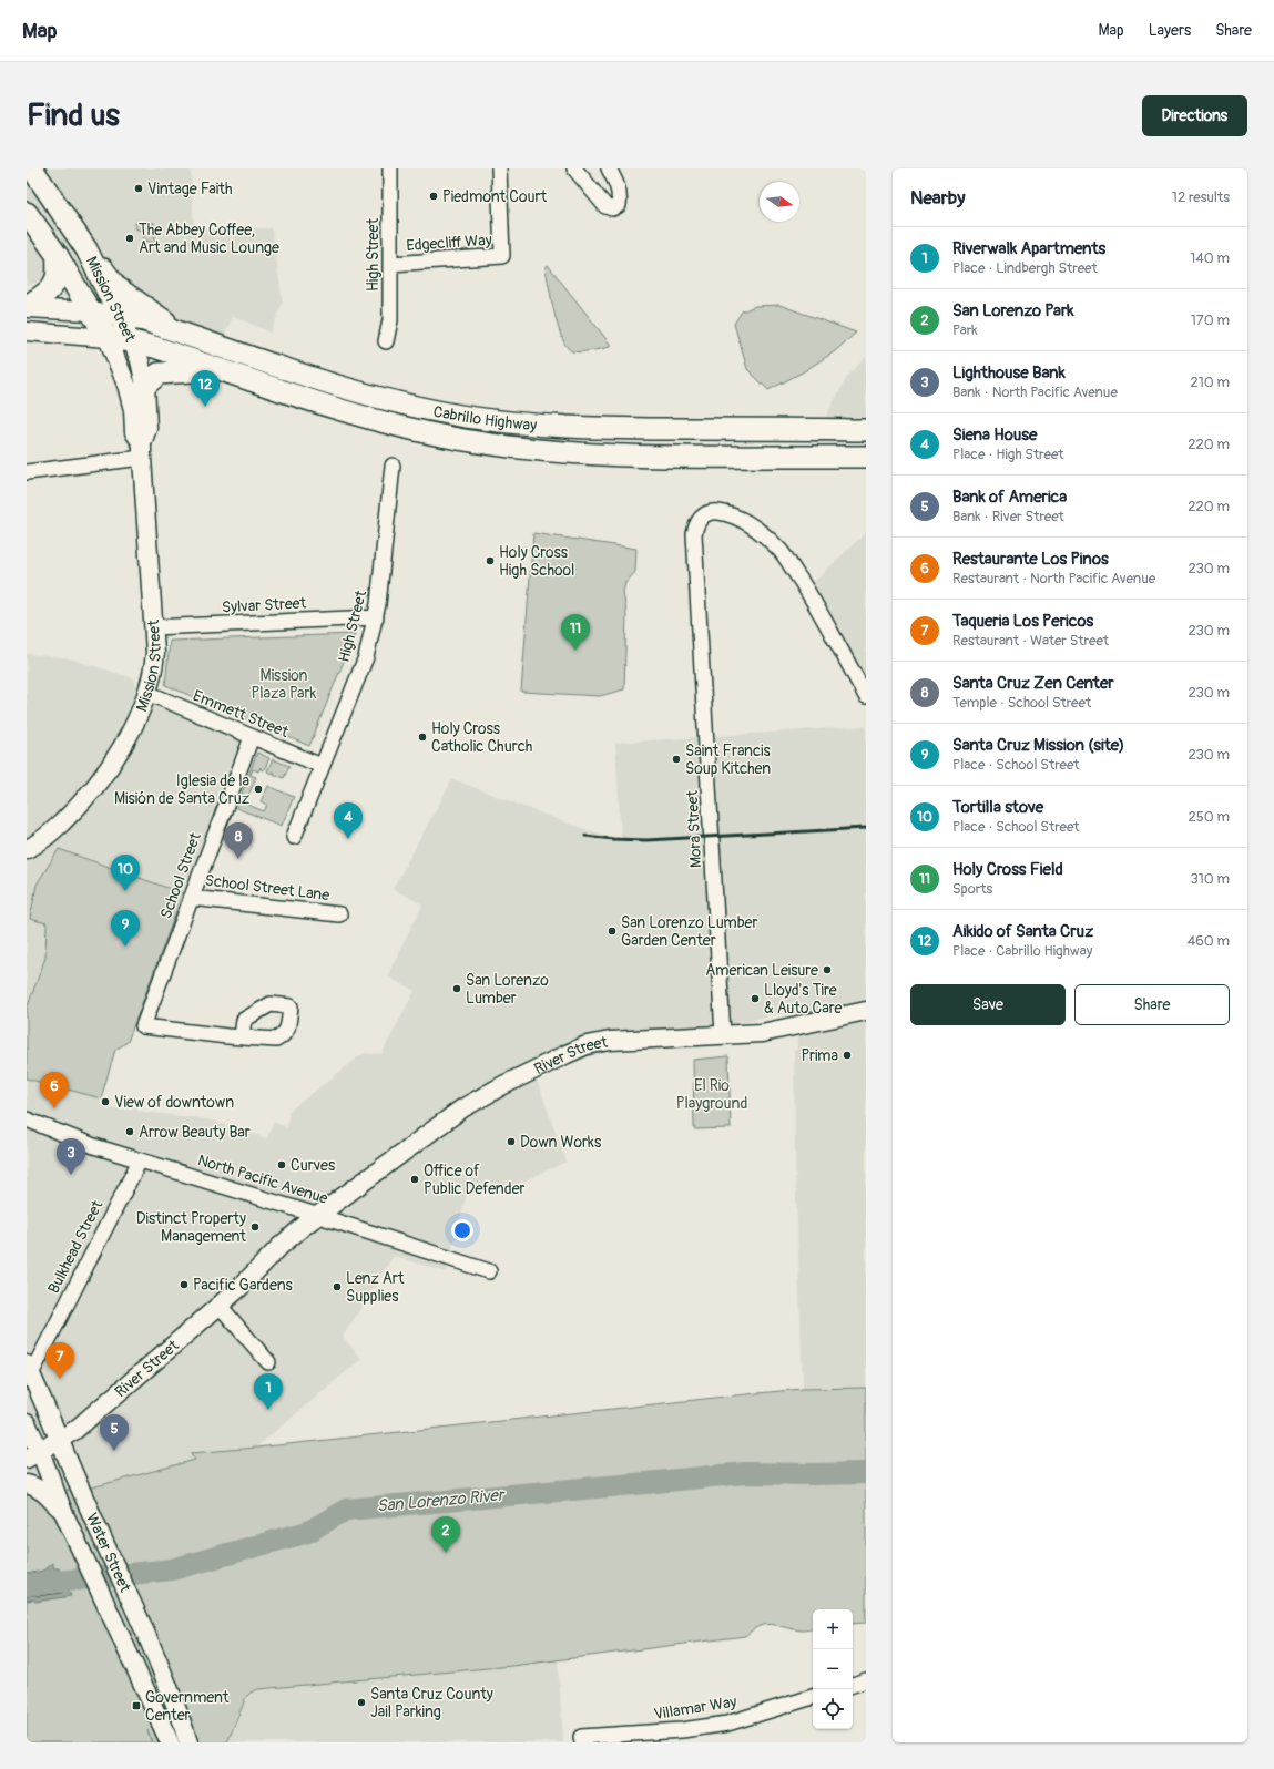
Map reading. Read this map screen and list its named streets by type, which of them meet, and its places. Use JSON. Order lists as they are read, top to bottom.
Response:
{
  "streets": {
    "highway": ["Mission Street", "Cabrillo Highway"],
    "main road": ["River Street", "Water Street"],
    "street": [
      "Edgecliff Way",
      "High Street",
      "Sylvar Street",
      "Emmett Street",
      "Mora Street",
      "School Street",
      "School Street Lane",
      "North Pacific Avenue",
      "Bulkhead Street",
      "Villamar Way"
    ]
  },
  "crossings": [
    ["Edgecliff Way", "High Street"],
    ["High Street", "Sylvar Street"],
    ["High Street", "Emmett Street"],
    ["Mission Street", "Cabrillo Highway"],
    ["Mission Street", "Sylvar Street"],
    ["Mission Street", "Emmett Street"],
    ["Emmett Street", "School Street"],
    ["Mora Street", "River Street"],
    ["School Street", "School Street Lane"],
    ["River Street", "North Pacific Avenue"],
    ["River Street", "Water Street"],
    ["North Pacific Avenue", "Bulkhead Street"],
    ["Bulkhead Street", "Water Street"]
  ],
  "water": ["San Lorenzo River"],
  "parks": ["Mission Plaza Park", "El Rio Playground"],
  "places": {
    "other": [
      "Vintage Faith",
      "Piedmont Court",
      "The Abbey Coffee, Art and Music Lounge",
      "Holy Cross High School",
      "Holy Cross Catholic Church",
      "Saint Francis Soup Kitchen",
      "Iglesia de la Misión de Santa Cruz",
      "San Lorenzo Lumber Garden Center",
      "American Leisure",
      "San Lorenzo Lumber",
      "Lloyd's Tire & Auto Care",
      "Prima",
      "View of downtown",
      "Arrow Beauty Bar",
      "Down Works",
      "Curves",
      "Office of Public Defender",
      "Distinct Property Management",
      "Pacific Gardens",
      "Lenz Art Supplies",
      "Santa Cruz County Jail Parking"
    ],
    "transit": ["Government Center"]
  },
  "north": "right",
  "page": {
    "header": "Map",
    "nav": ["Map", "Layers", "Share"],
    "buttons": [
      "Directions",
      ["Save", "Share"]
    ],
    "title": "Find us",
    "heading": ["Nearby", "12 results"],
    "list": [
      {
        "mark": "1",
        "name": "Riverwalk Apartments",
        "note": "Place · Lindbergh Street",
        "value": "140 m"
      },
      {
        "mark": "2",
        "name": "San Lorenzo Park",
        "note": "Park",
        "value": "170 m"
      },
      {
        "mark": "3",
        "name": "Lighthouse Bank",
        "note": "Bank · North Pacific Avenue",
        "value": "210 m"
      },
      {
        "mark": "4",
        "name": "Siena House",
        "note": "Place · High Street",
        "value": "220 m"
      },
      {
        "mark": "5",
        "name": "Bank of America",
        "note": "Bank · River Street",
        "value": "220 m"
      },
      {
        "mark": "6",
        "name": "Restaurante Los Pinos",
        "note": "Restaurant · North Pacific Avenue",
        "value": "230 m"
      },
      {
        "mark": "7",
        "name": "Taqueria Los Pericos",
        "note": "Restaurant · Water Street",
        "value": "230 m"
      },
      {
        "mark": "8",
        "name": "Santa Cruz Zen Center",
        "note": "Temple · School Street",
        "value": "230 m"
      },
      {
        "mark": "9",
        "name": "Santa Cruz Mission (site)",
        "note": "Place · School Street",
        "value": "230 m"
      },
      {
        "mark": "10",
        "name": "Tortilla stove",
        "note": "Place · School Street",
        "value": "250 m"
      },
      {
        "mark": "11",
        "name": "Holy Cross Field",
        "note": "Sports",
        "value": "310 m"
      },
      {
        "mark": "12",
        "name": "Aikido of Santa Cruz",
        "note": "Place · Cabrillo Highway",
        "value": "460 m"
      }
    ],
    "pins": [
      "12",
      "11",
      "4",
      "8",
      "10",
      "9",
      "6",
      "3",
      "7",
      "1",
      "5",
      "2"
    ],
    "map_buttons": ["+", "−"]
  }
}
